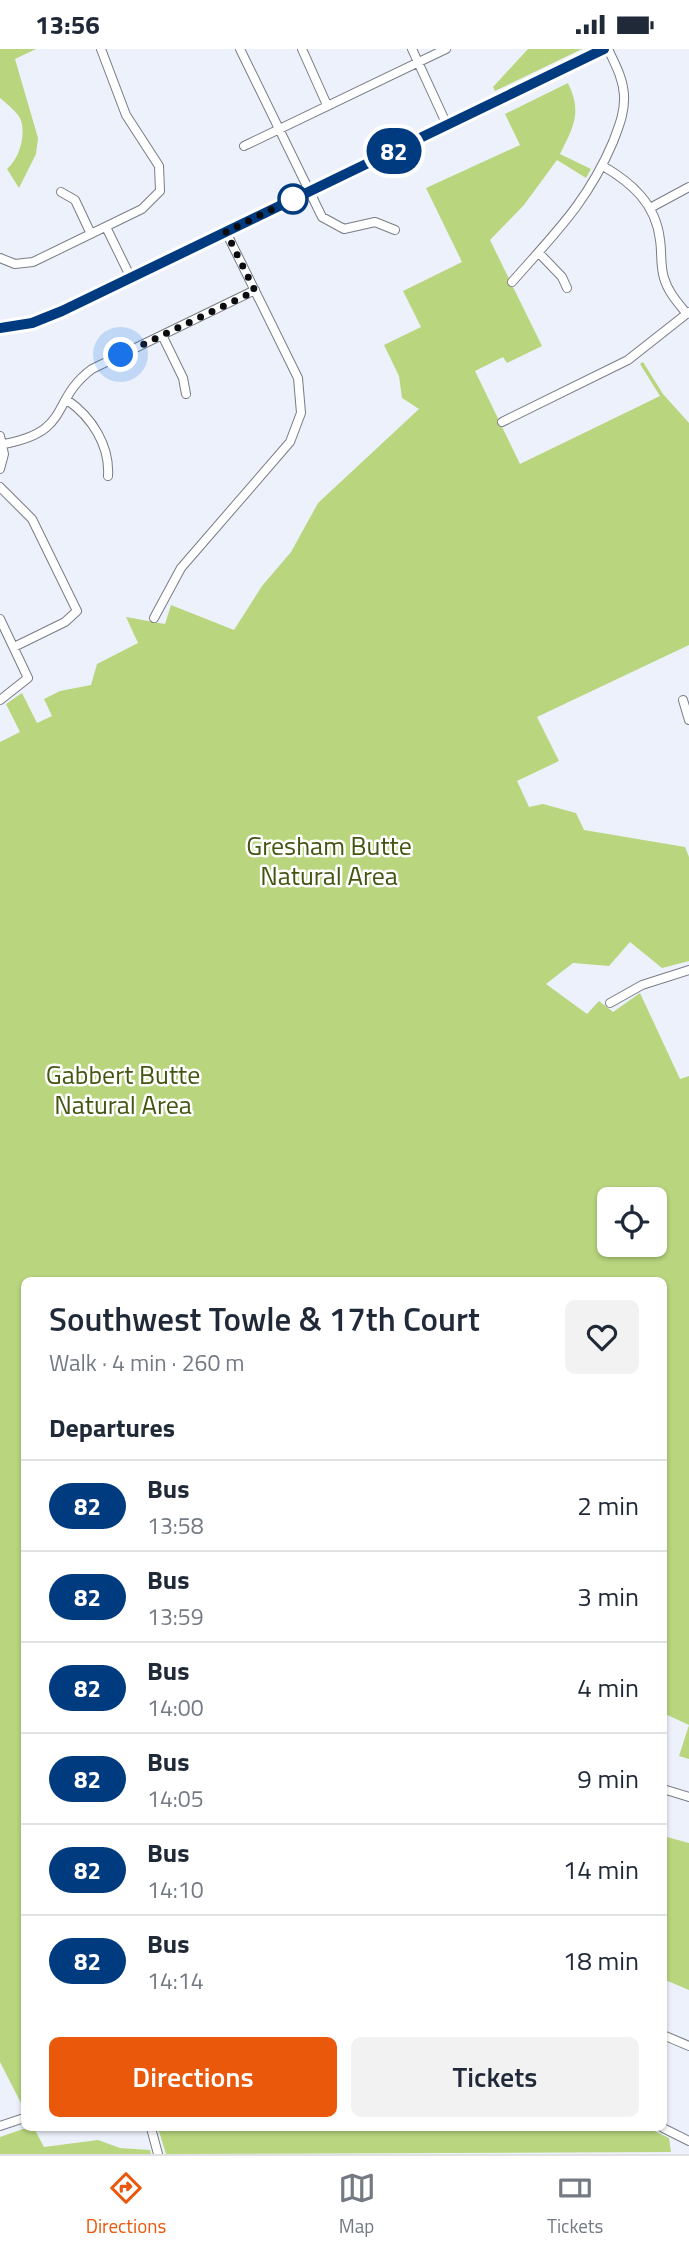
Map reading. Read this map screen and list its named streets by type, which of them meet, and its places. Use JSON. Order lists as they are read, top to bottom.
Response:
{
  "parks": ["Gresham Butte Natural Area", "Gabbert Butte Natural Area"],
  "lines": ["bus line 82"],
  "page": {
    "status": "13:56",
    "on_map": "82",
    "heading": [
      ["Southwest Towle & 17th Court", "Walk · 4 min · 260 m"],
      "Departures"
    ],
    "list": [
      {
        "mark": "82",
        "name": "Bus",
        "note": "13:58",
        "value": "2 min"
      },
      {
        "mark": "82",
        "name": "Bus",
        "note": "13:59",
        "value": "3 min"
      },
      {
        "mark": "82",
        "name": "Bus",
        "note": "14:00",
        "value": "4 min"
      },
      {
        "mark": "82",
        "name": "Bus",
        "note": "14:05",
        "value": "9 min"
      },
      {
        "mark": "82",
        "name": "Bus",
        "note": "14:10",
        "value": "14 min"
      },
      {
        "mark": "82",
        "name": "Bus",
        "note": "14:14",
        "value": "18 min"
      }
    ],
    "buttons": ["Directions", "Tickets"],
    "tabs": ["Directions", "Map", "Tickets"]
  }
}
